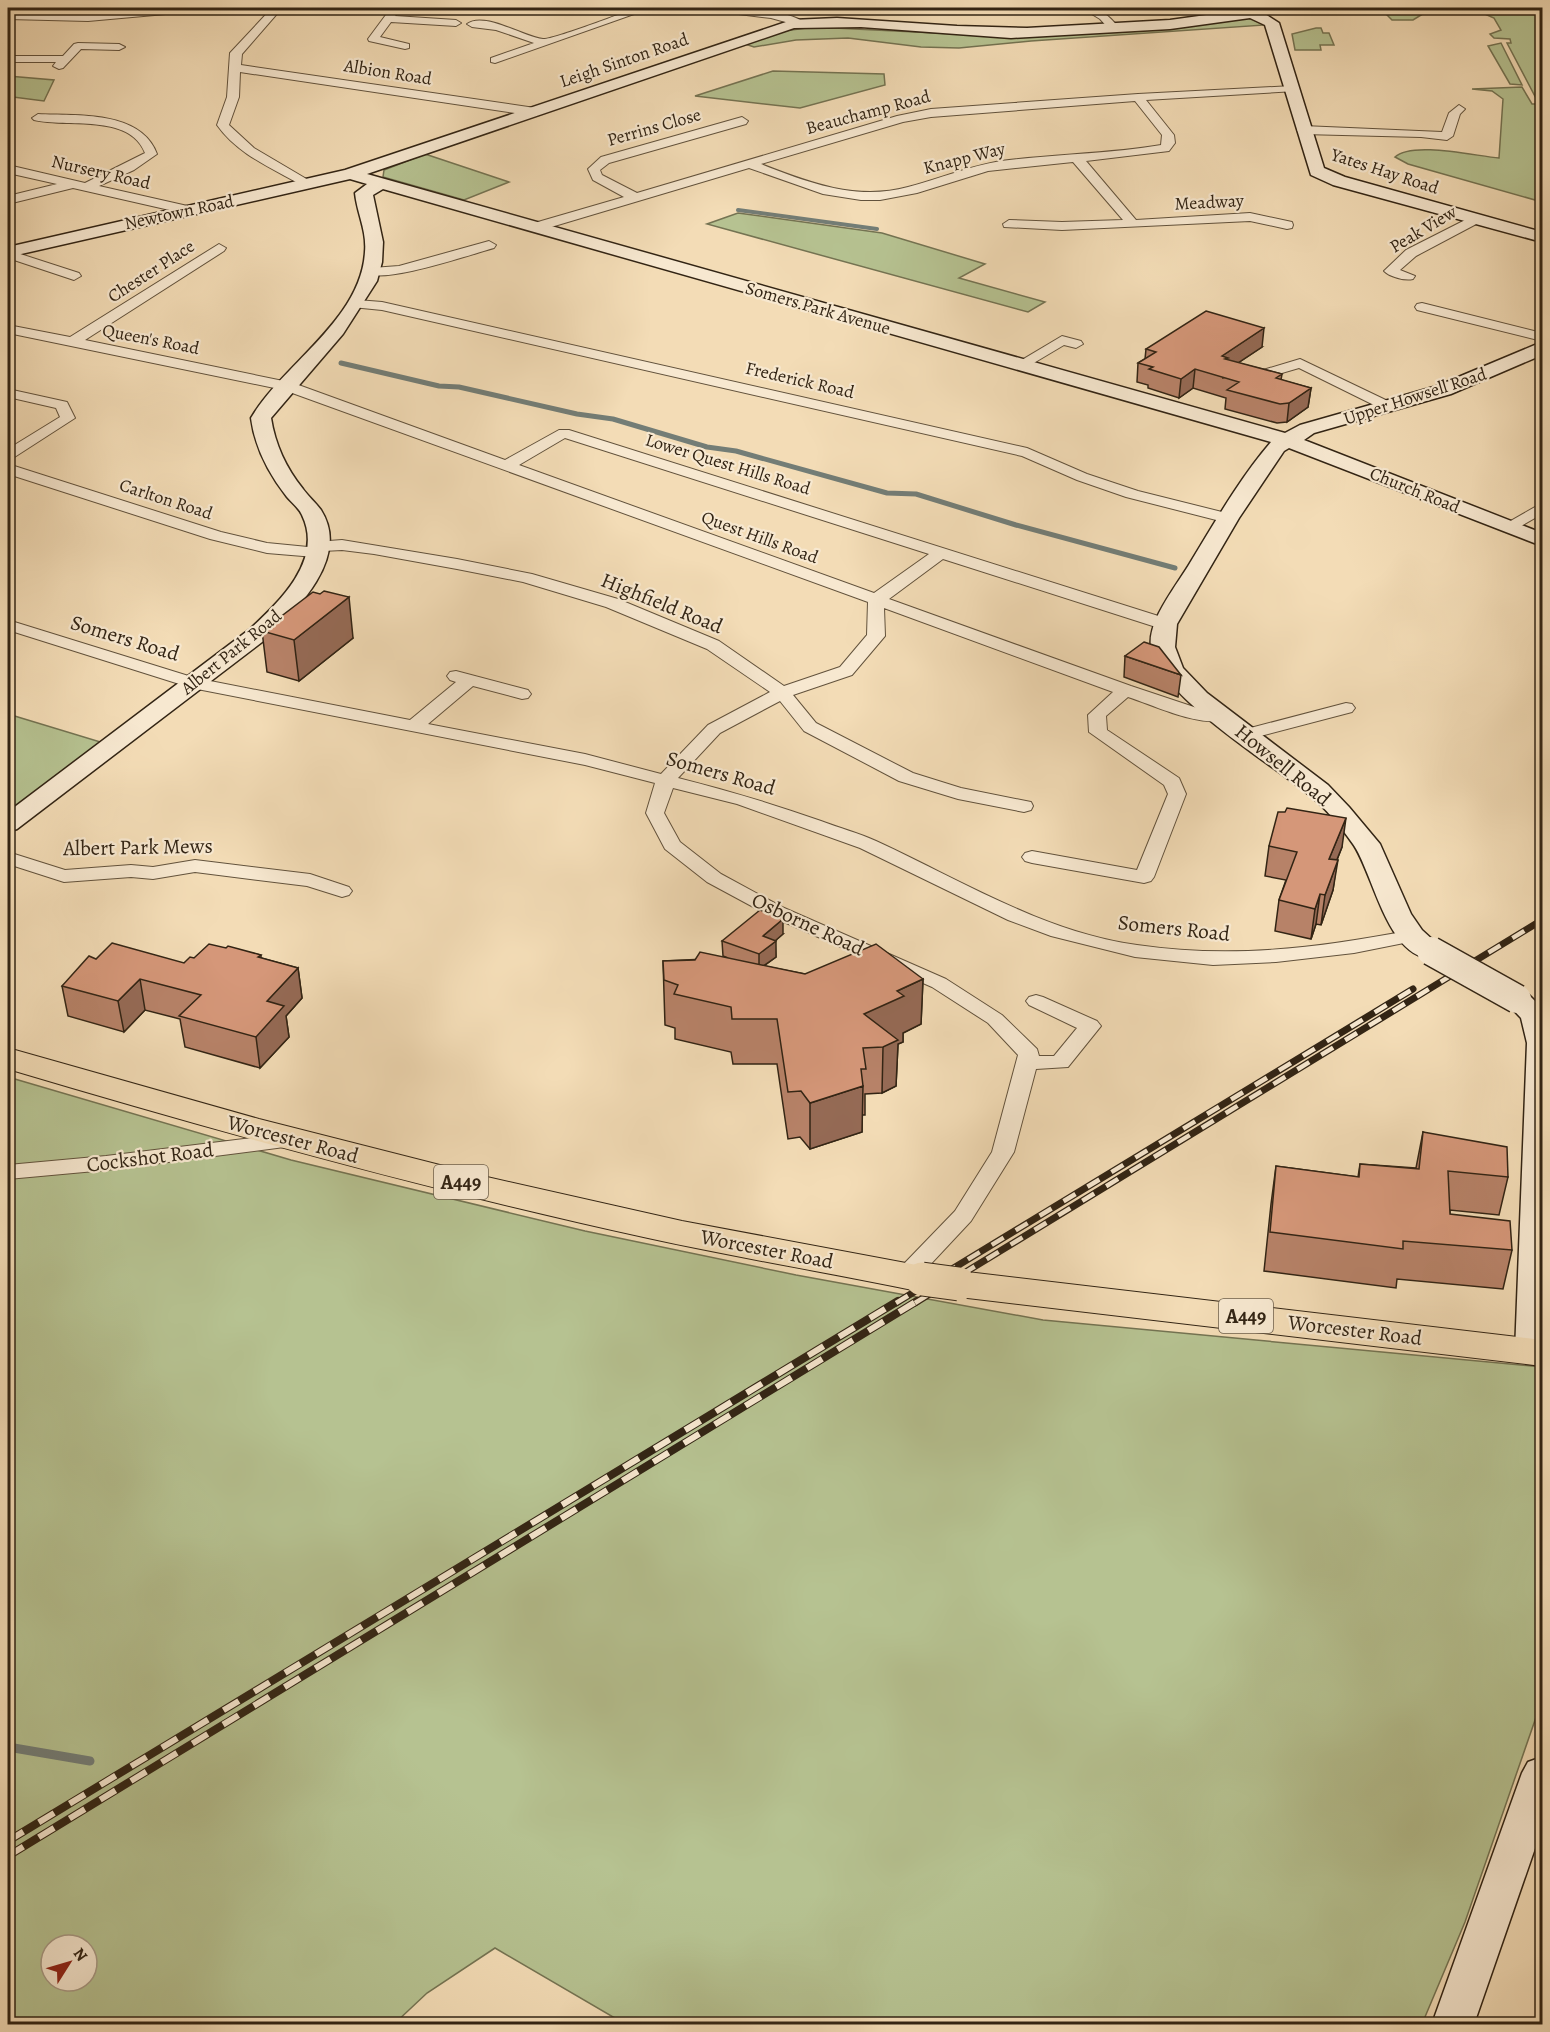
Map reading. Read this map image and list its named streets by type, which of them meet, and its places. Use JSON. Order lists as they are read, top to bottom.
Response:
{
  "streets": {
    "highway": ["Worcester Road", "A449"],
    "street": [
      "Leigh Sinton Road",
      "Albion Road",
      "Beauchamp Road",
      "Perrins Close",
      "Knapp Way",
      "Yates Hay Road",
      "Nursery Road",
      "Meadway",
      "Newtown Road",
      "Peak View",
      "Chester Place",
      "Somers Park Avenue",
      "Queen's Road",
      "Frederick Road",
      "Upper Howsell Road",
      "Lower Quest Hills Road",
      "Church Road",
      "Carlton Road",
      "Quest Hills Road",
      "Highfield Road",
      "Somers Road",
      "Albert Park Road",
      "Howsell Road",
      "Albert Park Mews",
      "Osborne Road",
      "Cockshot Road"
    ]
  },
  "crossings": [
    ["Leigh Sinton Road", "Albion Road"],
    ["Leigh Sinton Road", "Yates Hay Road"],
    ["Leigh Sinton Road", "Newtown Road"],
    ["Leigh Sinton Road", "Somers Park Avenue"],
    ["Beauchamp Road", "Perrins Close"],
    ["Beauchamp Road", "Knapp Way"],
    ["Beauchamp Road", "Yates Hay Road"],
    ["Beauchamp Road", "Somers Park Avenue"],
    ["Yates Hay Road", "Peak View"],
    ["Nursery Road", "Newtown Road"],
    ["Newtown Road", "Somers Park Avenue"],
    ["Chester Place", "Queen's Road"],
    ["Somers Park Avenue", "Upper Howsell Road"],
    ["Somers Park Avenue", "Church Road"],
    ["Somers Park Avenue", "Albert Park Road"],
    ["Queen's Road", "Quest Hills Road"],
    ["Queen's Road", "Albert Park Road"],
    ["Frederick Road", "Albert Park Road"],
    ["Upper Howsell Road", "Church Road"],
    ["Lower Quest Hills Road", "Quest Hills Road"],
    ["Lower Quest Hills Road", "Howsell Road"],
    ["Carlton Road", "Highfield Road"],
    ["Carlton Road", "Albert Park Road"],
    ["Quest Hills Road", "Albert Park Road"],
    ["Quest Hills Road", "Howsell Road"],
    ["Highfield Road", "Albert Park Road"],
    ["Somers Road", "Albert Park Road"],
    ["Somers Road", "Howsell Road"],
    ["Somers Road", "Osborne Road"],
    ["Howsell Road", "Worcester Road"],
    ["Worcester Road", "Cockshot Road"]
  ],
  "north": "top right"
}
